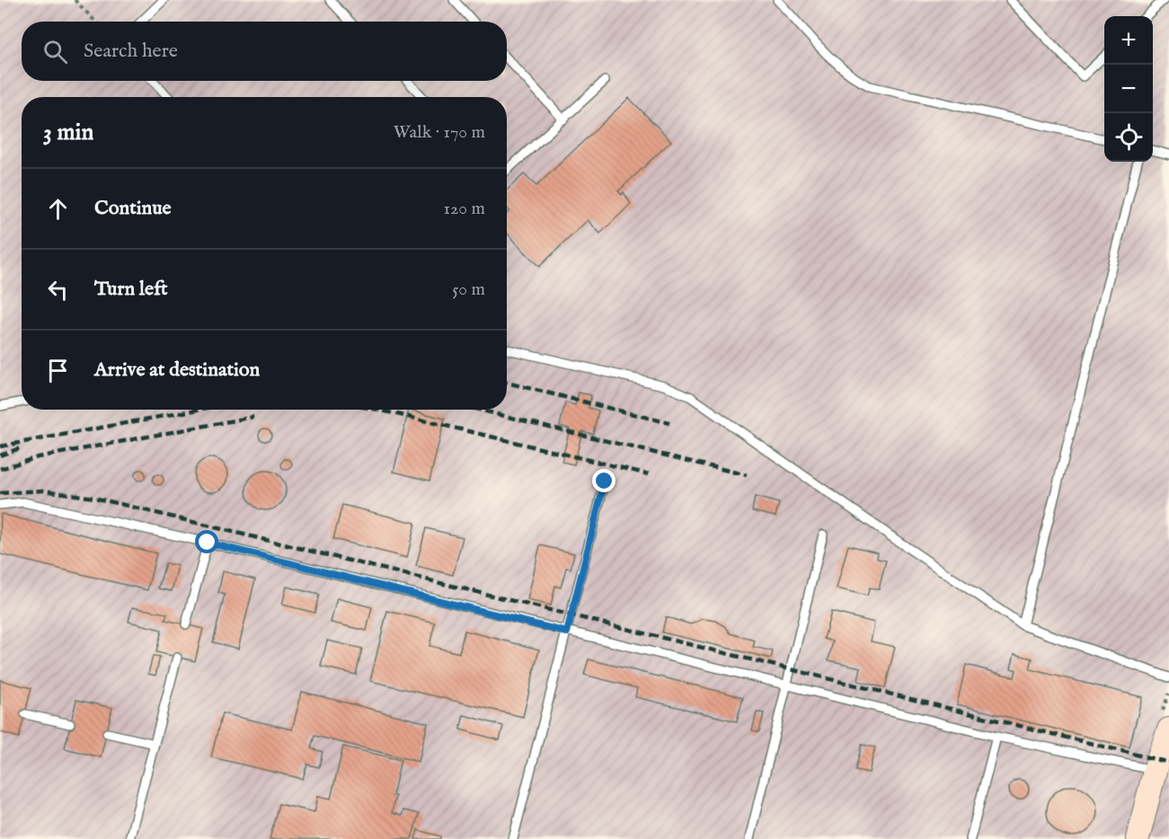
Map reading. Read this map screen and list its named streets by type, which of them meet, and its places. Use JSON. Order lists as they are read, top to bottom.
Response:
{
  "page": {
    "map_buttons": ["+", "−"],
    "search": "Search here",
    "heading": ["3 min", "Walk · 170 m"],
    "list": [
      ["Continue", "120 m"],
      ["Turn left", "50 m"],
      "Arrive at destination"
    ]
  }
}
